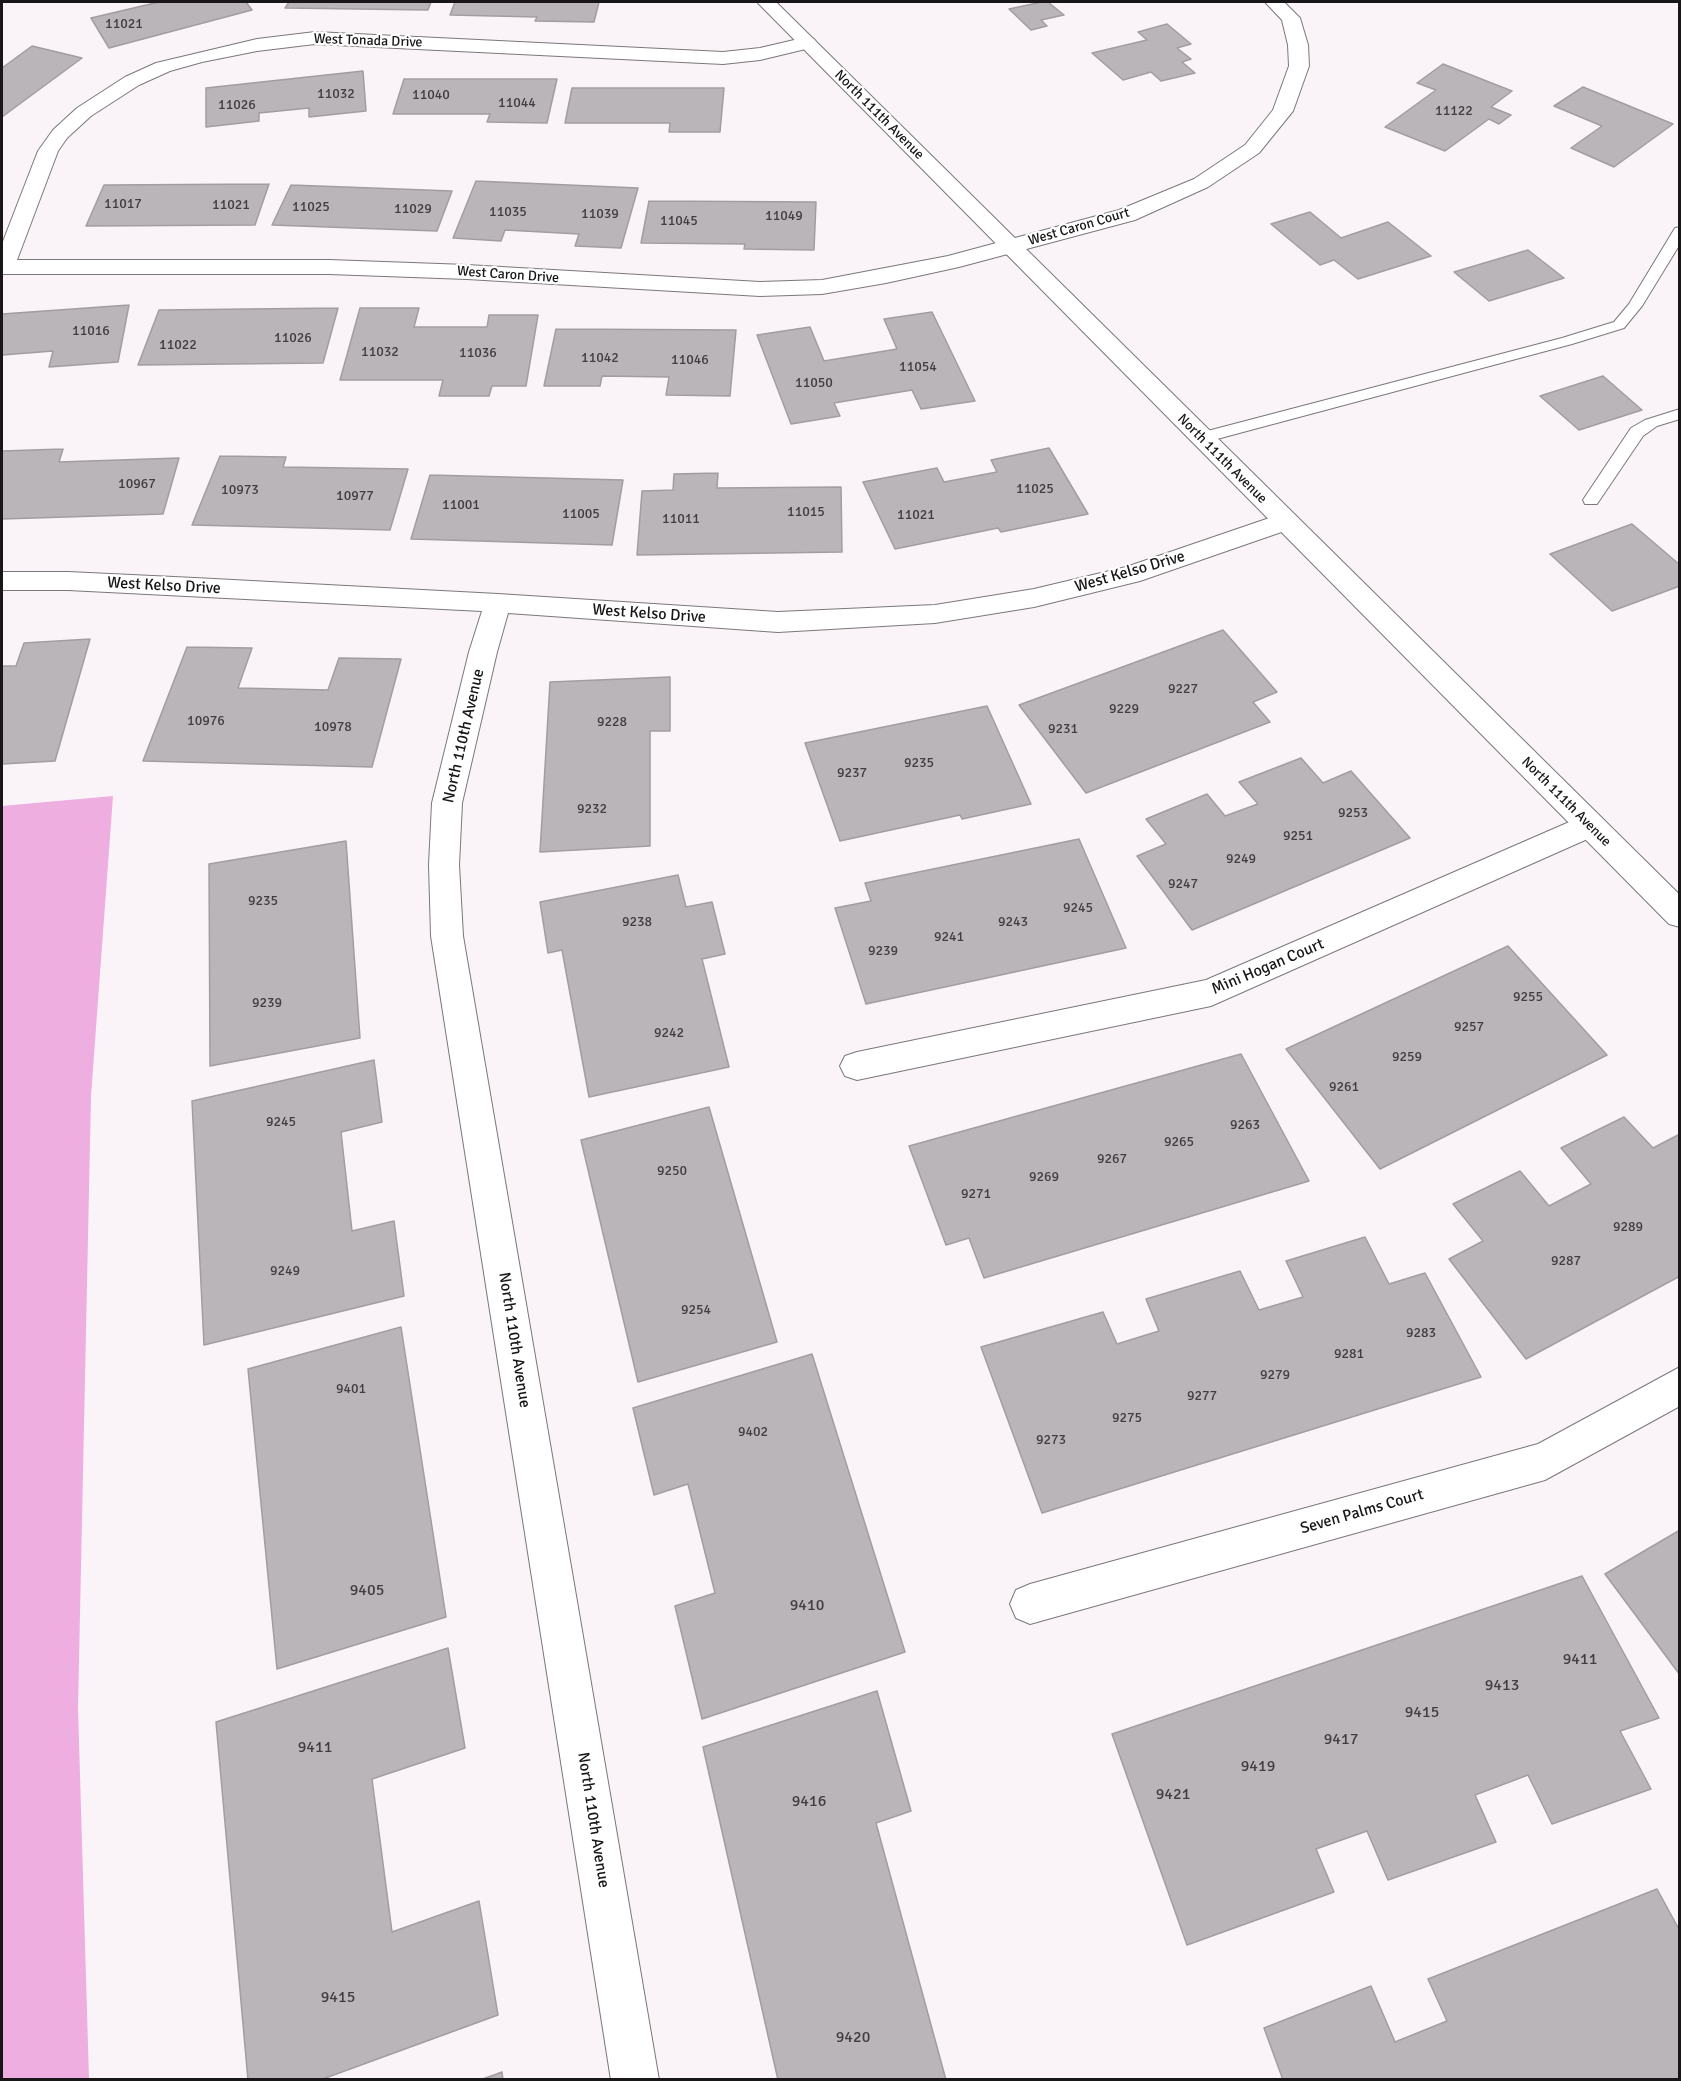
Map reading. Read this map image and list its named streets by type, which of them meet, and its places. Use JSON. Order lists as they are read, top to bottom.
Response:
{
  "streets": {
    "street": [
      "West Tonada Drive",
      "North 111th Avenue",
      "West Caron Court",
      "West Caron Drive",
      "West Kelso Drive",
      "North 110th Avenue",
      "Mini Hogan Court",
      "Seven Palms Court"
    ]
  },
  "crossings": [
    ["West Tonada Drive", "North 111th Avenue"],
    ["West Tonada Drive", "West Caron Drive"],
    ["North 111th Avenue", "West Caron Court"],
    ["North 111th Avenue", "West Caron Drive"],
    ["North 111th Avenue", "West Kelso Drive"],
    ["North 111th Avenue", "Mini Hogan Court"],
    ["West Caron Court", "West Caron Drive"],
    ["West Kelso Drive", "North 110th Avenue"]
  ],
  "house_numbers": [
    "11021",
    "11032",
    "11040",
    "11044",
    "11026",
    "11122",
    "11017",
    "11021",
    "11025",
    "11029",
    "11035",
    "11039",
    "11049",
    "11045",
    "11016",
    "11026",
    "11022",
    "11032",
    "11036",
    "11042",
    "11046",
    "11054",
    "11050",
    "10967",
    "11025",
    "10973",
    "10977",
    "11001",
    "11015",
    "11005",
    "11021",
    "11011",
    "9227",
    "9229",
    "10976",
    "9228",
    "10978",
    "9231",
    "9235",
    "9237",
    "9232",
    "9253",
    "9251",
    "9249",
    "9247",
    "9235",
    "9245",
    "9238",
    "9243",
    "9241",
    "9239",
    "9255",
    "9239",
    "9257",
    "9242",
    "9259",
    "9261",
    "9245",
    "9263",
    "9265",
    "9267",
    "9250",
    "9269",
    "9271",
    "9289",
    "9287",
    "9249",
    "9254",
    "9283",
    "9281",
    "9279",
    "9401",
    "9277",
    "9275",
    "9402",
    "9273",
    "9405",
    "9410",
    "9411",
    "9413",
    "9415",
    "9417",
    "9411",
    "9419",
    "9421",
    "9416",
    "9415",
    "9420"
  ]
}
